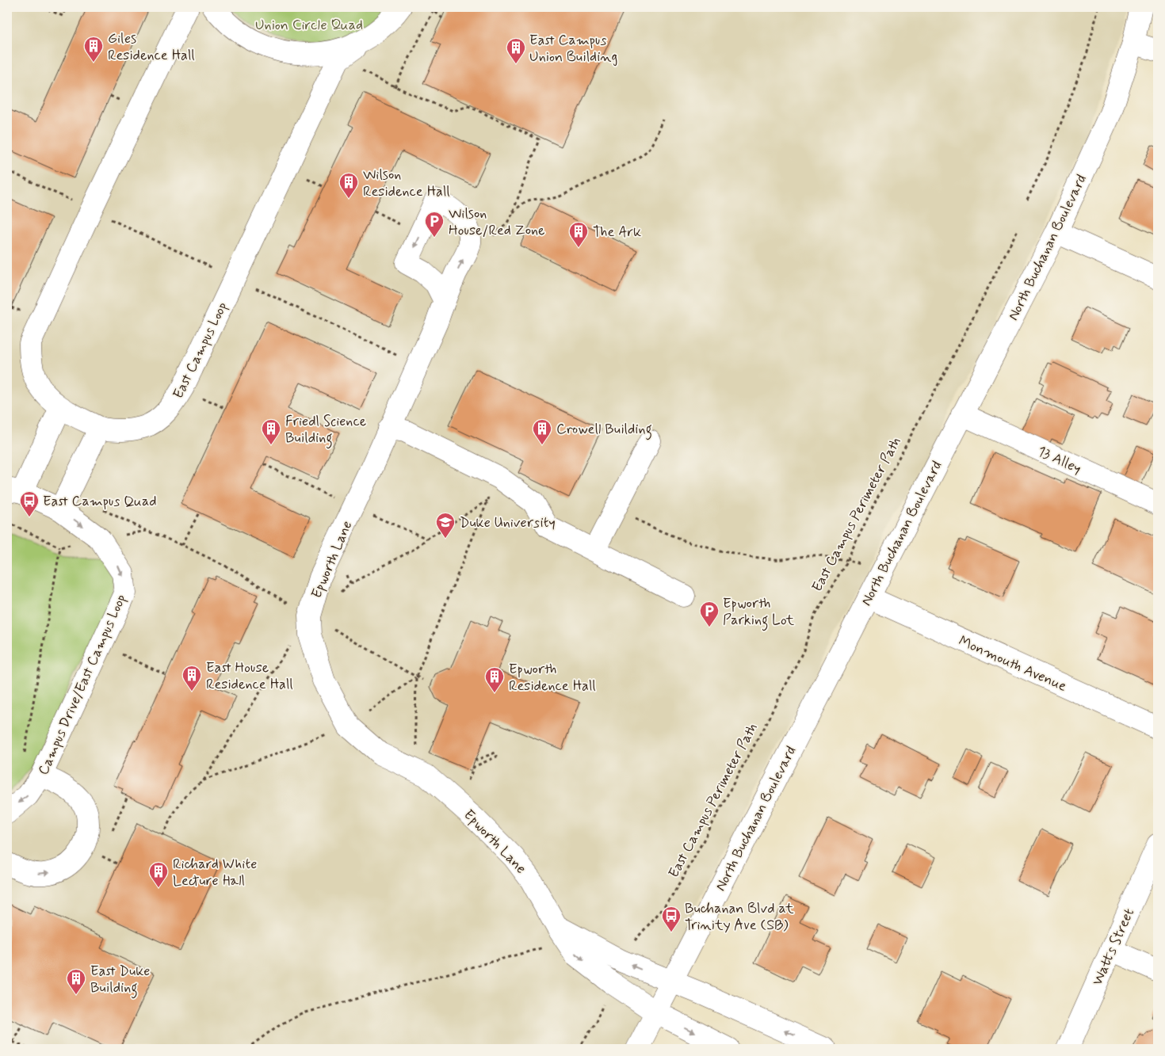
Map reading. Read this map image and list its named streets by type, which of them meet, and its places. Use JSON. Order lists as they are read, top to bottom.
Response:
{
  "streets": {
    "street": [
      "North Buchanan Boulevard",
      "East Campus Loop",
      "13 Alley",
      "Epworth Lane",
      "Monmouth Avenue",
      "Campus Drive/East Campus Loop",
      "Watts Street"
    ],
    "path": ["East Campus Perimeter Path"]
  },
  "crossings": [
    ["North Buchanan Boulevard", "13 Alley"],
    ["North Buchanan Boulevard", "Epworth Lane"],
    ["North Buchanan Boulevard", "Monmouth Avenue"]
  ],
  "one_way": ["Campus Drive/East Campus Loop"],
  "parks": ["Union Circle Quad"],
  "places": {
    "building": [
      "Giles Residence Hall",
      "East Campus Union Building",
      "Wilson Residence Hall",
      "The Ark",
      "Friedl Science Building",
      "Crowell Building",
      "East House Residence Hall",
      "Epworth Residence Hall",
      "Richard White Lecture Hall",
      "East Duke Building"
    ],
    "parking": ["Wilson House/Red Zone", "Epworth Parking Lot"],
    "bus stop": ["East Campus Quad", "Buchanan Blvd at Trinity Ave (SB)"],
    "school or university": ["Duke University"]
  }
}
